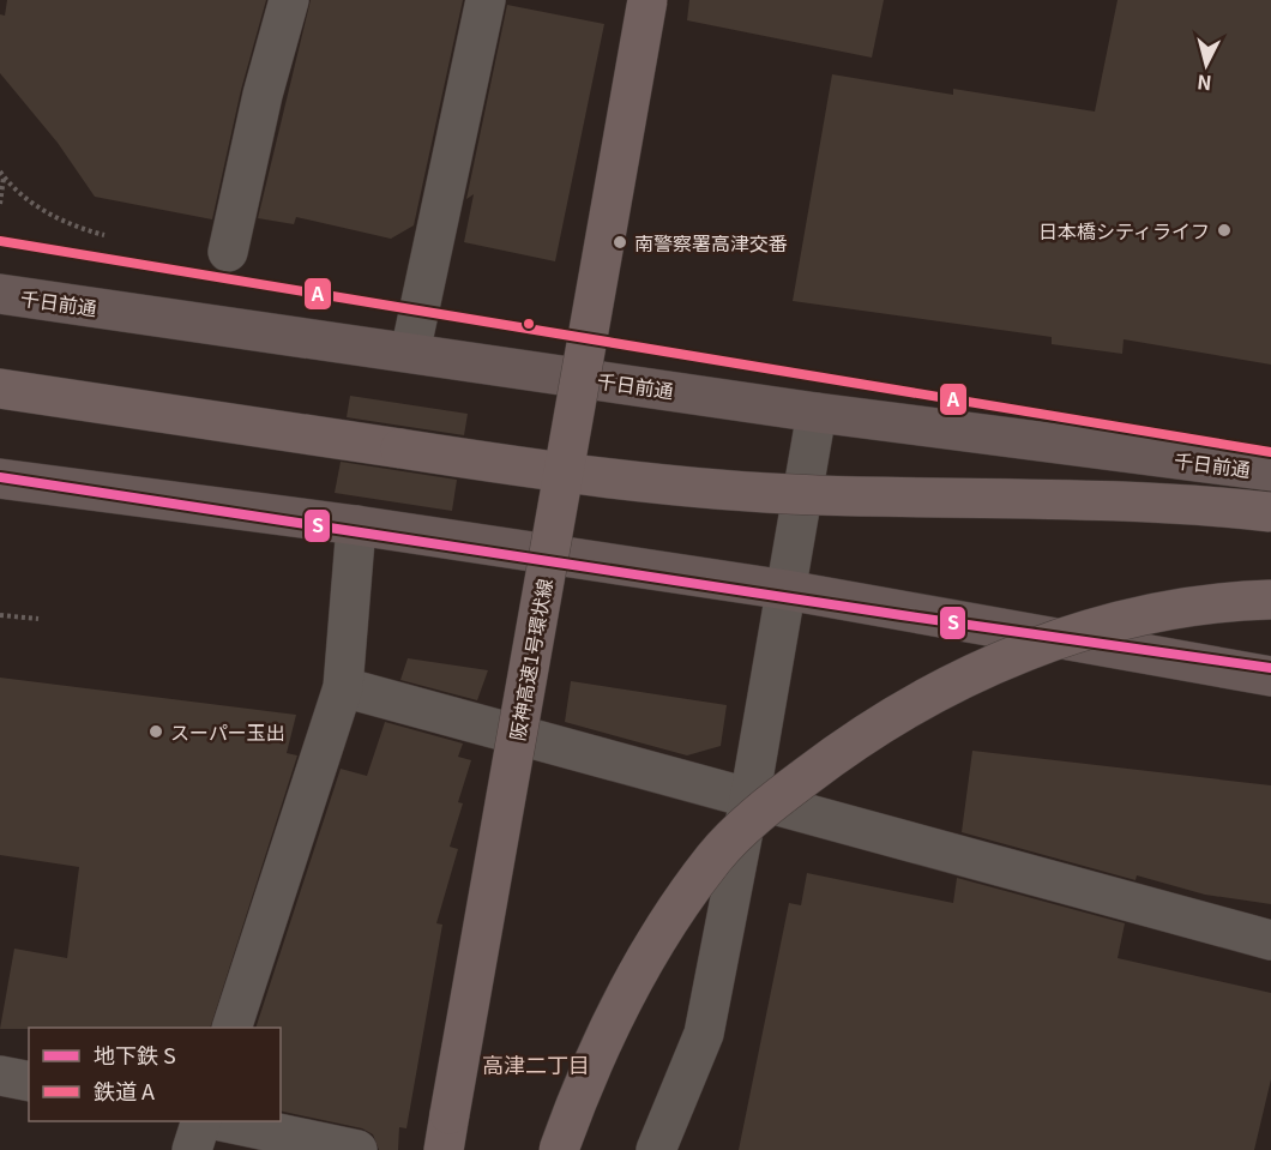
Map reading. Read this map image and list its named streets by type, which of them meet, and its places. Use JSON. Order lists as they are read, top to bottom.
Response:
{
  "streets": {
    "highway": ["阪神高速1号環状線"],
    "main road": ["千日前通"]
  },
  "districts": ["高津二丁目"],
  "places": ["日本橋シティライフ", "南警察署高津交番", "スーパー玉出"],
  "lines": ["rail line A", "metro line S"],
  "legend": ["地下鉄 S", "鉄道 A"],
  "north": "bottom"
}
